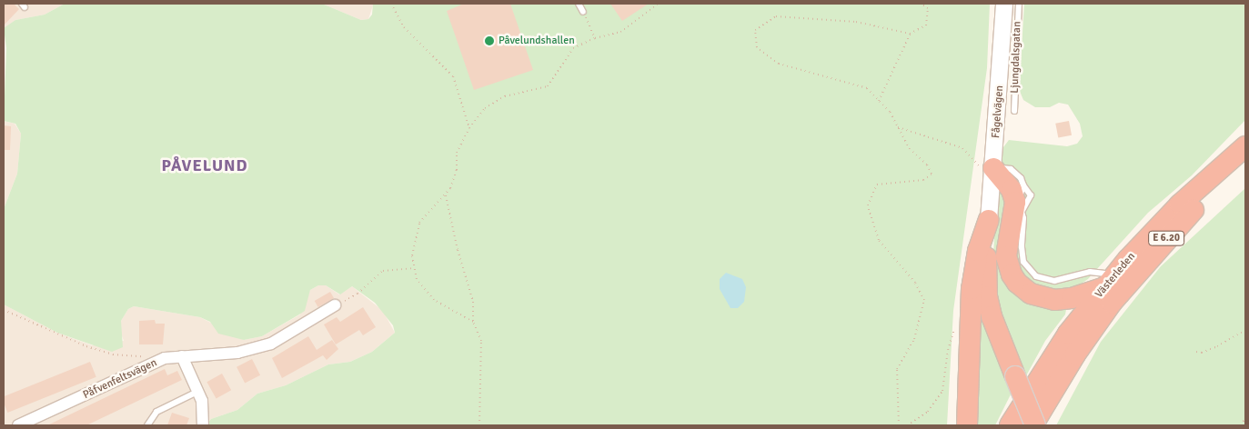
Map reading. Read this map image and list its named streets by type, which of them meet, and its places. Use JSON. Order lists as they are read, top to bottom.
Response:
{
  "streets": {
    "highway": ["E 6.20", "Västerleden"],
    "street": ["Fågelvägen", "Påfvenfeltsvägen"],
    "lane": ["Ljungdalsgatan"]
  },
  "districts": ["PÅVELUND"],
  "places": ["Påvelundshallen"]
}
